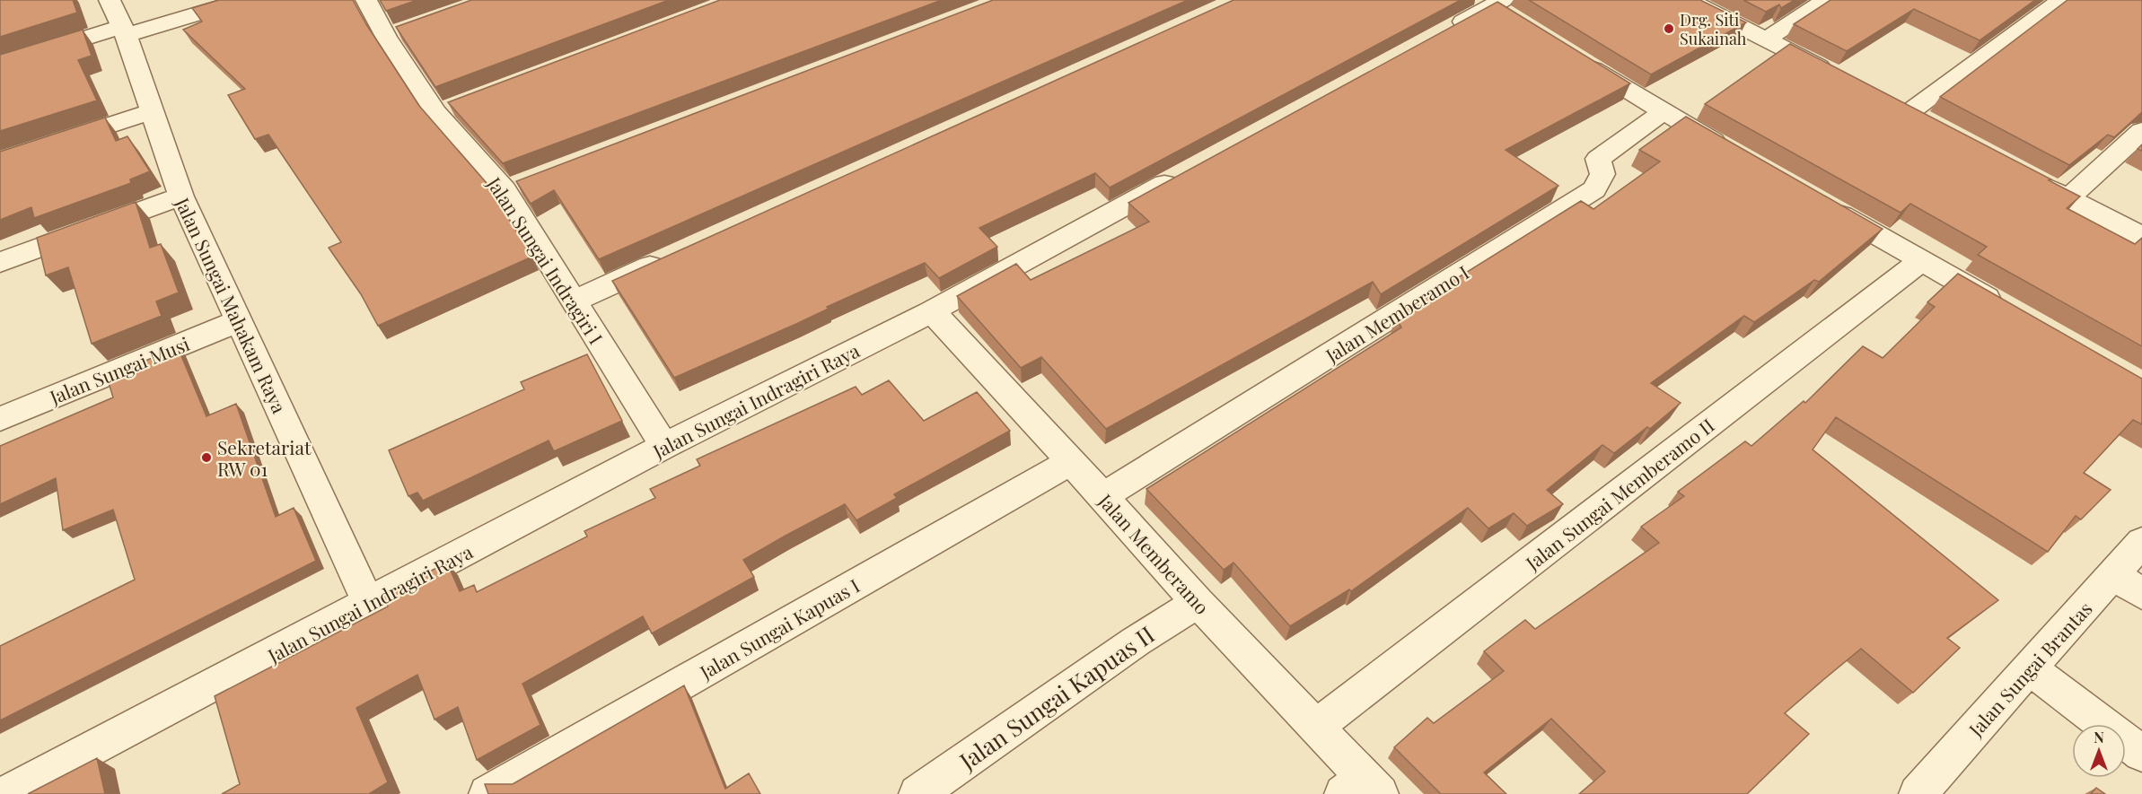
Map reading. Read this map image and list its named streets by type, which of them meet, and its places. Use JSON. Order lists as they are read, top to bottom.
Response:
{
  "streets": {
    "street": [
      "Jalan Sungai Indragiri I",
      "Jalan Sungai Mahakam Raya",
      "Jalan Memberamo I",
      "Jalan Sungai Musi",
      "Jalan Sungai Indragiri Raya",
      "Jalan Sungai Memberamo II",
      "Jalan Memberamo",
      "Jalan Sungai Kapuas I",
      "Jalan Sungai Brantas",
      "Jalan Sungai Kapuas II"
    ]
  },
  "crossings": [
    ["Jalan Sungai Indragiri I", "Jalan Sungai Indragiri Raya"],
    ["Jalan Sungai Mahakam Raya", "Jalan Sungai Musi"],
    ["Jalan Sungai Mahakam Raya", "Jalan Sungai Indragiri Raya"],
    ["Jalan Memberamo I", "Jalan Memberamo"],
    ["Jalan Sungai Indragiri Raya", "Jalan Memberamo"],
    ["Jalan Sungai Memberamo II", "Jalan Memberamo"],
    ["Jalan Memberamo", "Jalan Sungai Kapuas I"],
    ["Jalan Memberamo", "Jalan Sungai Kapuas II"]
  ],
  "places": ["Drg. Siti Sukainah", "Sekretariat RW 01"],
  "north": "top"
}
